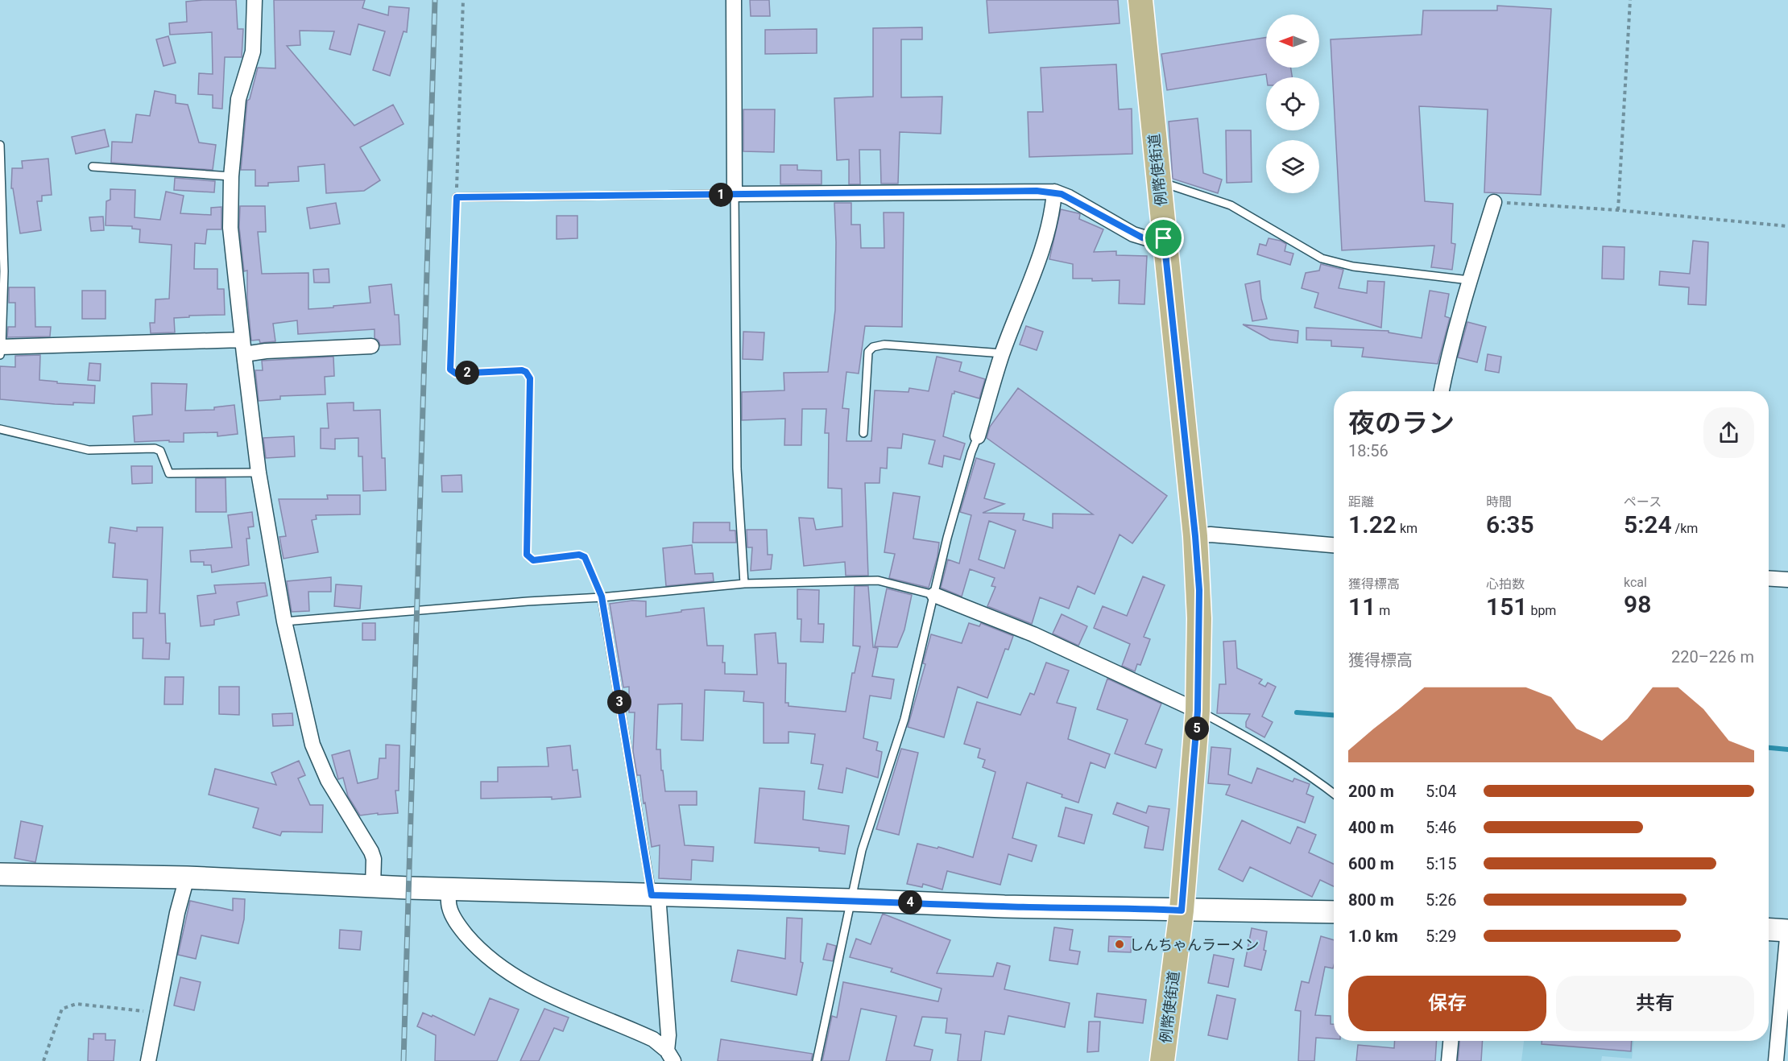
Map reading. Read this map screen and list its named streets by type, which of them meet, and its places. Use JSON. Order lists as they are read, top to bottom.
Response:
{
  "streets": {
    "main road": ["例幣使街道"]
  },
  "places": ["しんちゃんラーメン"],
  "north": "left",
  "page": {
    "pins": [
      "1",
      "2",
      "3",
      "5",
      "4"
    ],
    "heading": ["夜のラン", "18:56"],
    "stats": [
      ["距離", "1.22 km"],
      ["時間", "6:35"],
      ["ペース", "5:24 /km"],
      ["獲得標高", "11 m"],
      ["心拍数", "151 bpm"],
      ["kcal", "98"]
    ],
    "chart": ["獲得標高", "220–226 m"],
    "list": [
      {
        "name": "200 m",
        "note": "5:04"
      },
      {
        "name": "400 m",
        "note": "5:46"
      },
      {
        "name": "600 m",
        "note": "5:15"
      },
      {
        "name": "800 m",
        "note": "5:26"
      },
      {
        "name": "1.0 km",
        "note": "5:29"
      }
    ],
    "buttons": ["保存", "共有"]
  }
}
